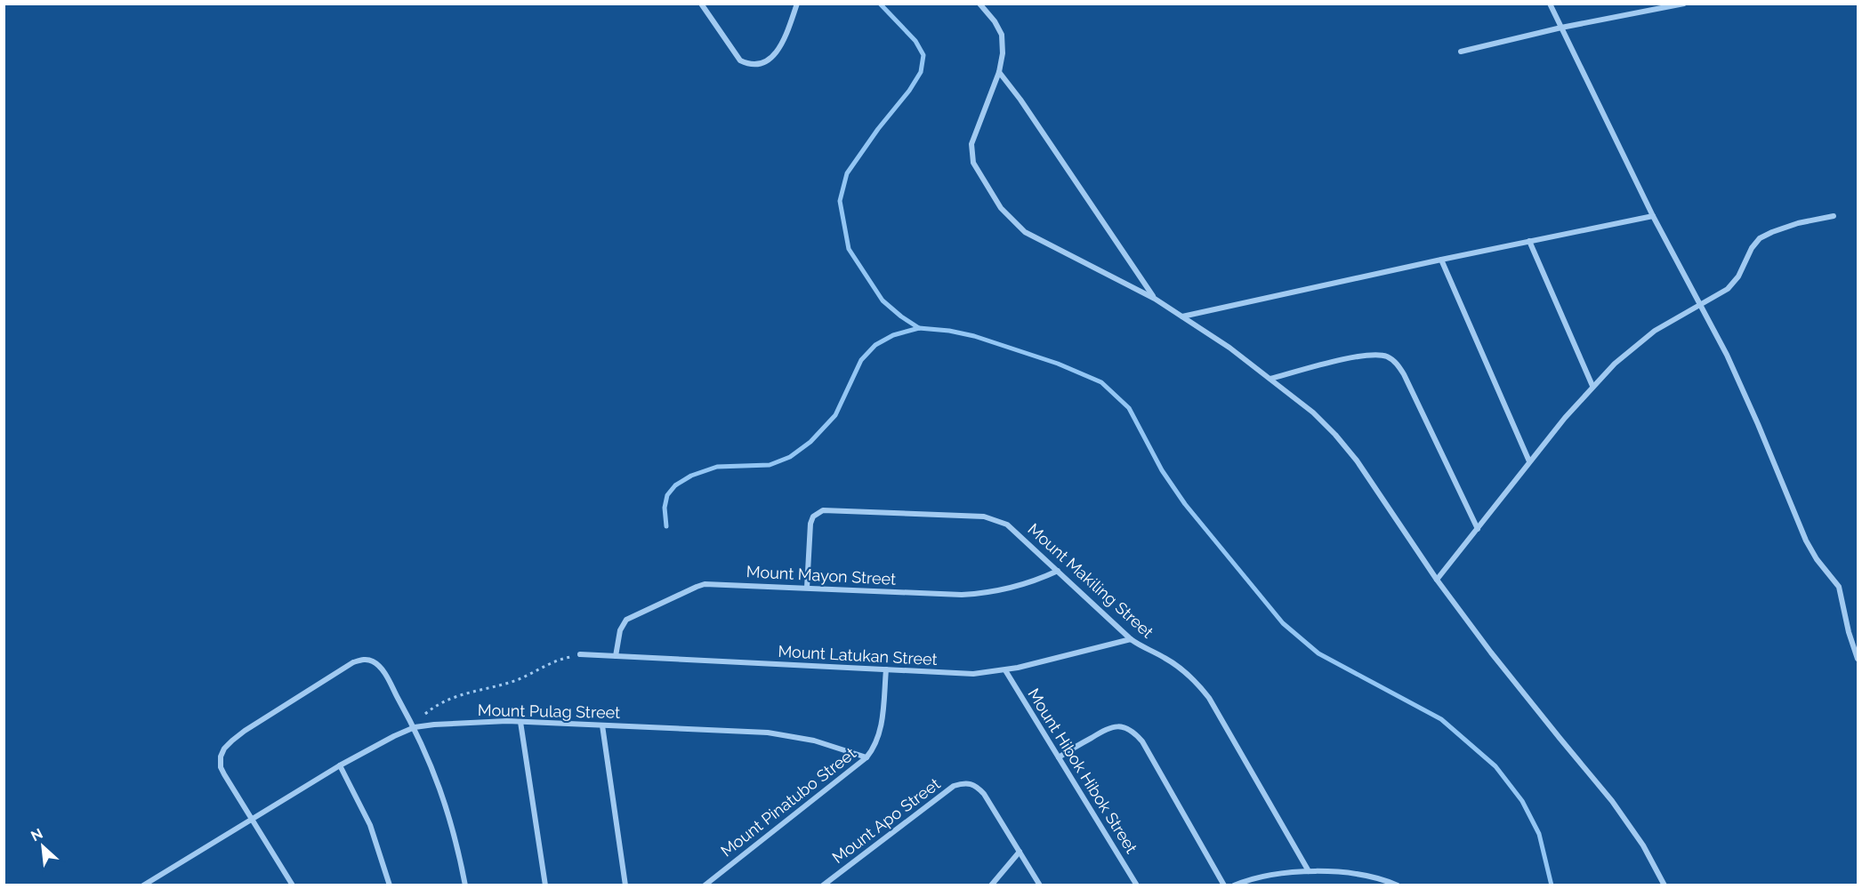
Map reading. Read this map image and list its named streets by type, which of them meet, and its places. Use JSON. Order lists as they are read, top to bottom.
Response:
{
  "streets": {
    "street": [
      "Mount Mayon Street",
      "Mount Makiling Street",
      "Mount Latukan Street",
      "Mount Pulag Street",
      "Mount Hibok Hibok Street",
      "Mount Pinatubo Street",
      "Mount Apo Street"
    ]
  },
  "crossings": [
    ["Mount Mayon Street", "Mount Makiling Street"],
    ["Mount Mayon Street", "Mount Latukan Street"],
    ["Mount Makiling Street", "Mount Latukan Street"],
    ["Mount Latukan Street", "Mount Hibok Hibok Street"],
    ["Mount Latukan Street", "Mount Pinatubo Street"],
    ["Mount Pulag Street", "Mount Pinatubo Street"]
  ],
  "north": "top left"
}
